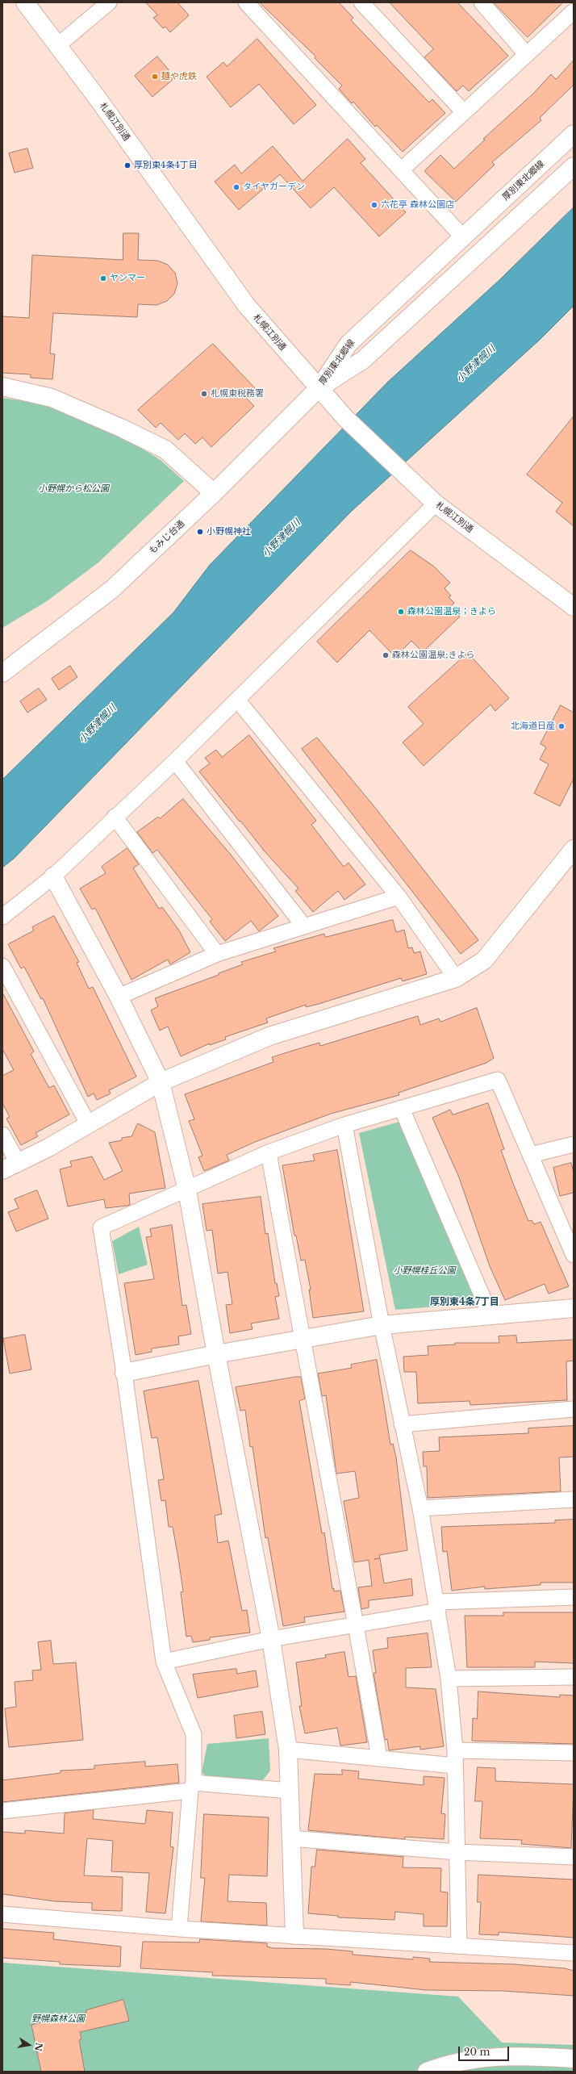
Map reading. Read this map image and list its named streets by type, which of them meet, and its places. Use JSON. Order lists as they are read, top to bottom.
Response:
{
  "streets": {
    "main road": ["札幌江別通", "厚別東北郷線", "もみじ台通"]
  },
  "crossings": [
    ["札幌江別通", "厚別東北郷線"],
    ["札幌江別通", "もみじ台通"],
    ["厚別東北郷線", "もみじ台通"]
  ],
  "districts": ["厚別東4条7丁目"],
  "water": ["小野津幌川"],
  "parks": ["小野幌から松公園", "小野幌桂丘公園", "野幌森林公園"],
  "places": [
    "麺や虎鉄",
    "厚別東4条4丁目",
    "タイヤガーデン",
    "六花亭 森林公園店",
    "ヤンマー",
    "札幌東税務署",
    "小野幌神社",
    "森林公園温泉；きよら",
    "森林公園温泉;きよら",
    "北海道日産"
  ],
  "scale_bar": "20 m",
  "north": "right"
}
